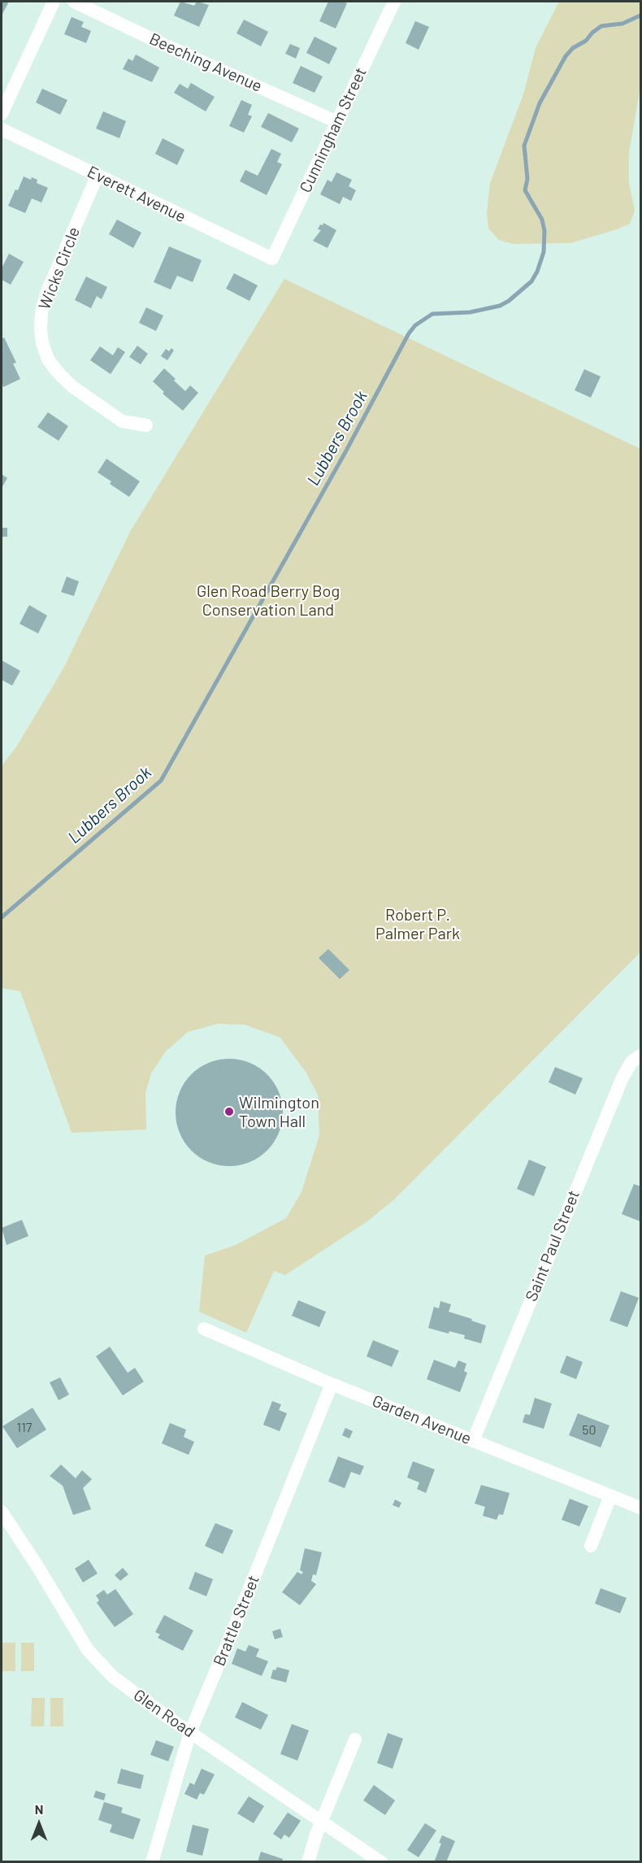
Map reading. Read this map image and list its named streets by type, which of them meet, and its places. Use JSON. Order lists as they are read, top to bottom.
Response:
{
  "streets": {
    "street": [
      "Beeching Avenue",
      "Cunningham Street",
      "Everett Avenue",
      "Wicks Circle",
      "Saint Paul Street",
      "Garden Avenue",
      "Brattle Street",
      "Glen Road"
    ]
  },
  "crossings": [
    ["Beeching Avenue", "Cunningham Street"],
    ["Cunningham Street", "Everett Avenue"],
    ["Everett Avenue", "Wicks Circle"],
    ["Saint Paul Street", "Garden Avenue"],
    ["Garden Avenue", "Brattle Street"],
    ["Brattle Street", "Glen Road"]
  ],
  "water": ["Lubbers Brook"],
  "parks": ["Glen Road Berry Bog Conservation Land", "Robert P. Palmer Park"],
  "places": ["Wilmington Town Hall"],
  "house_numbers": ["117", "50"],
  "north": "top"
}
